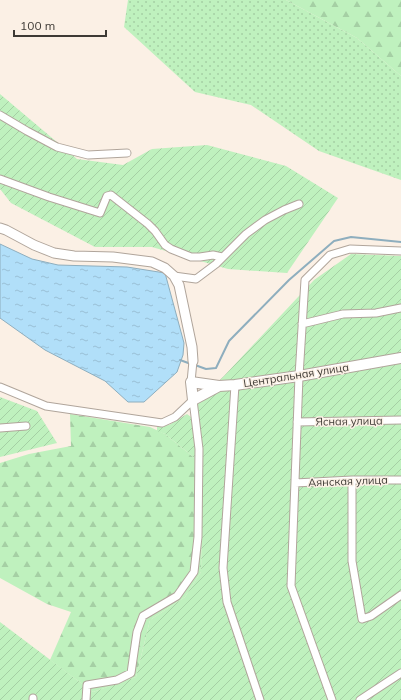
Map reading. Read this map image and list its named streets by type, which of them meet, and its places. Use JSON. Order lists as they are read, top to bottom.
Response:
{
  "streets": {
    "main road": ["Центральная улица"],
    "street": ["Ясная улица", "Аянская улица"]
  },
  "scale_bar": "100 m"
}
